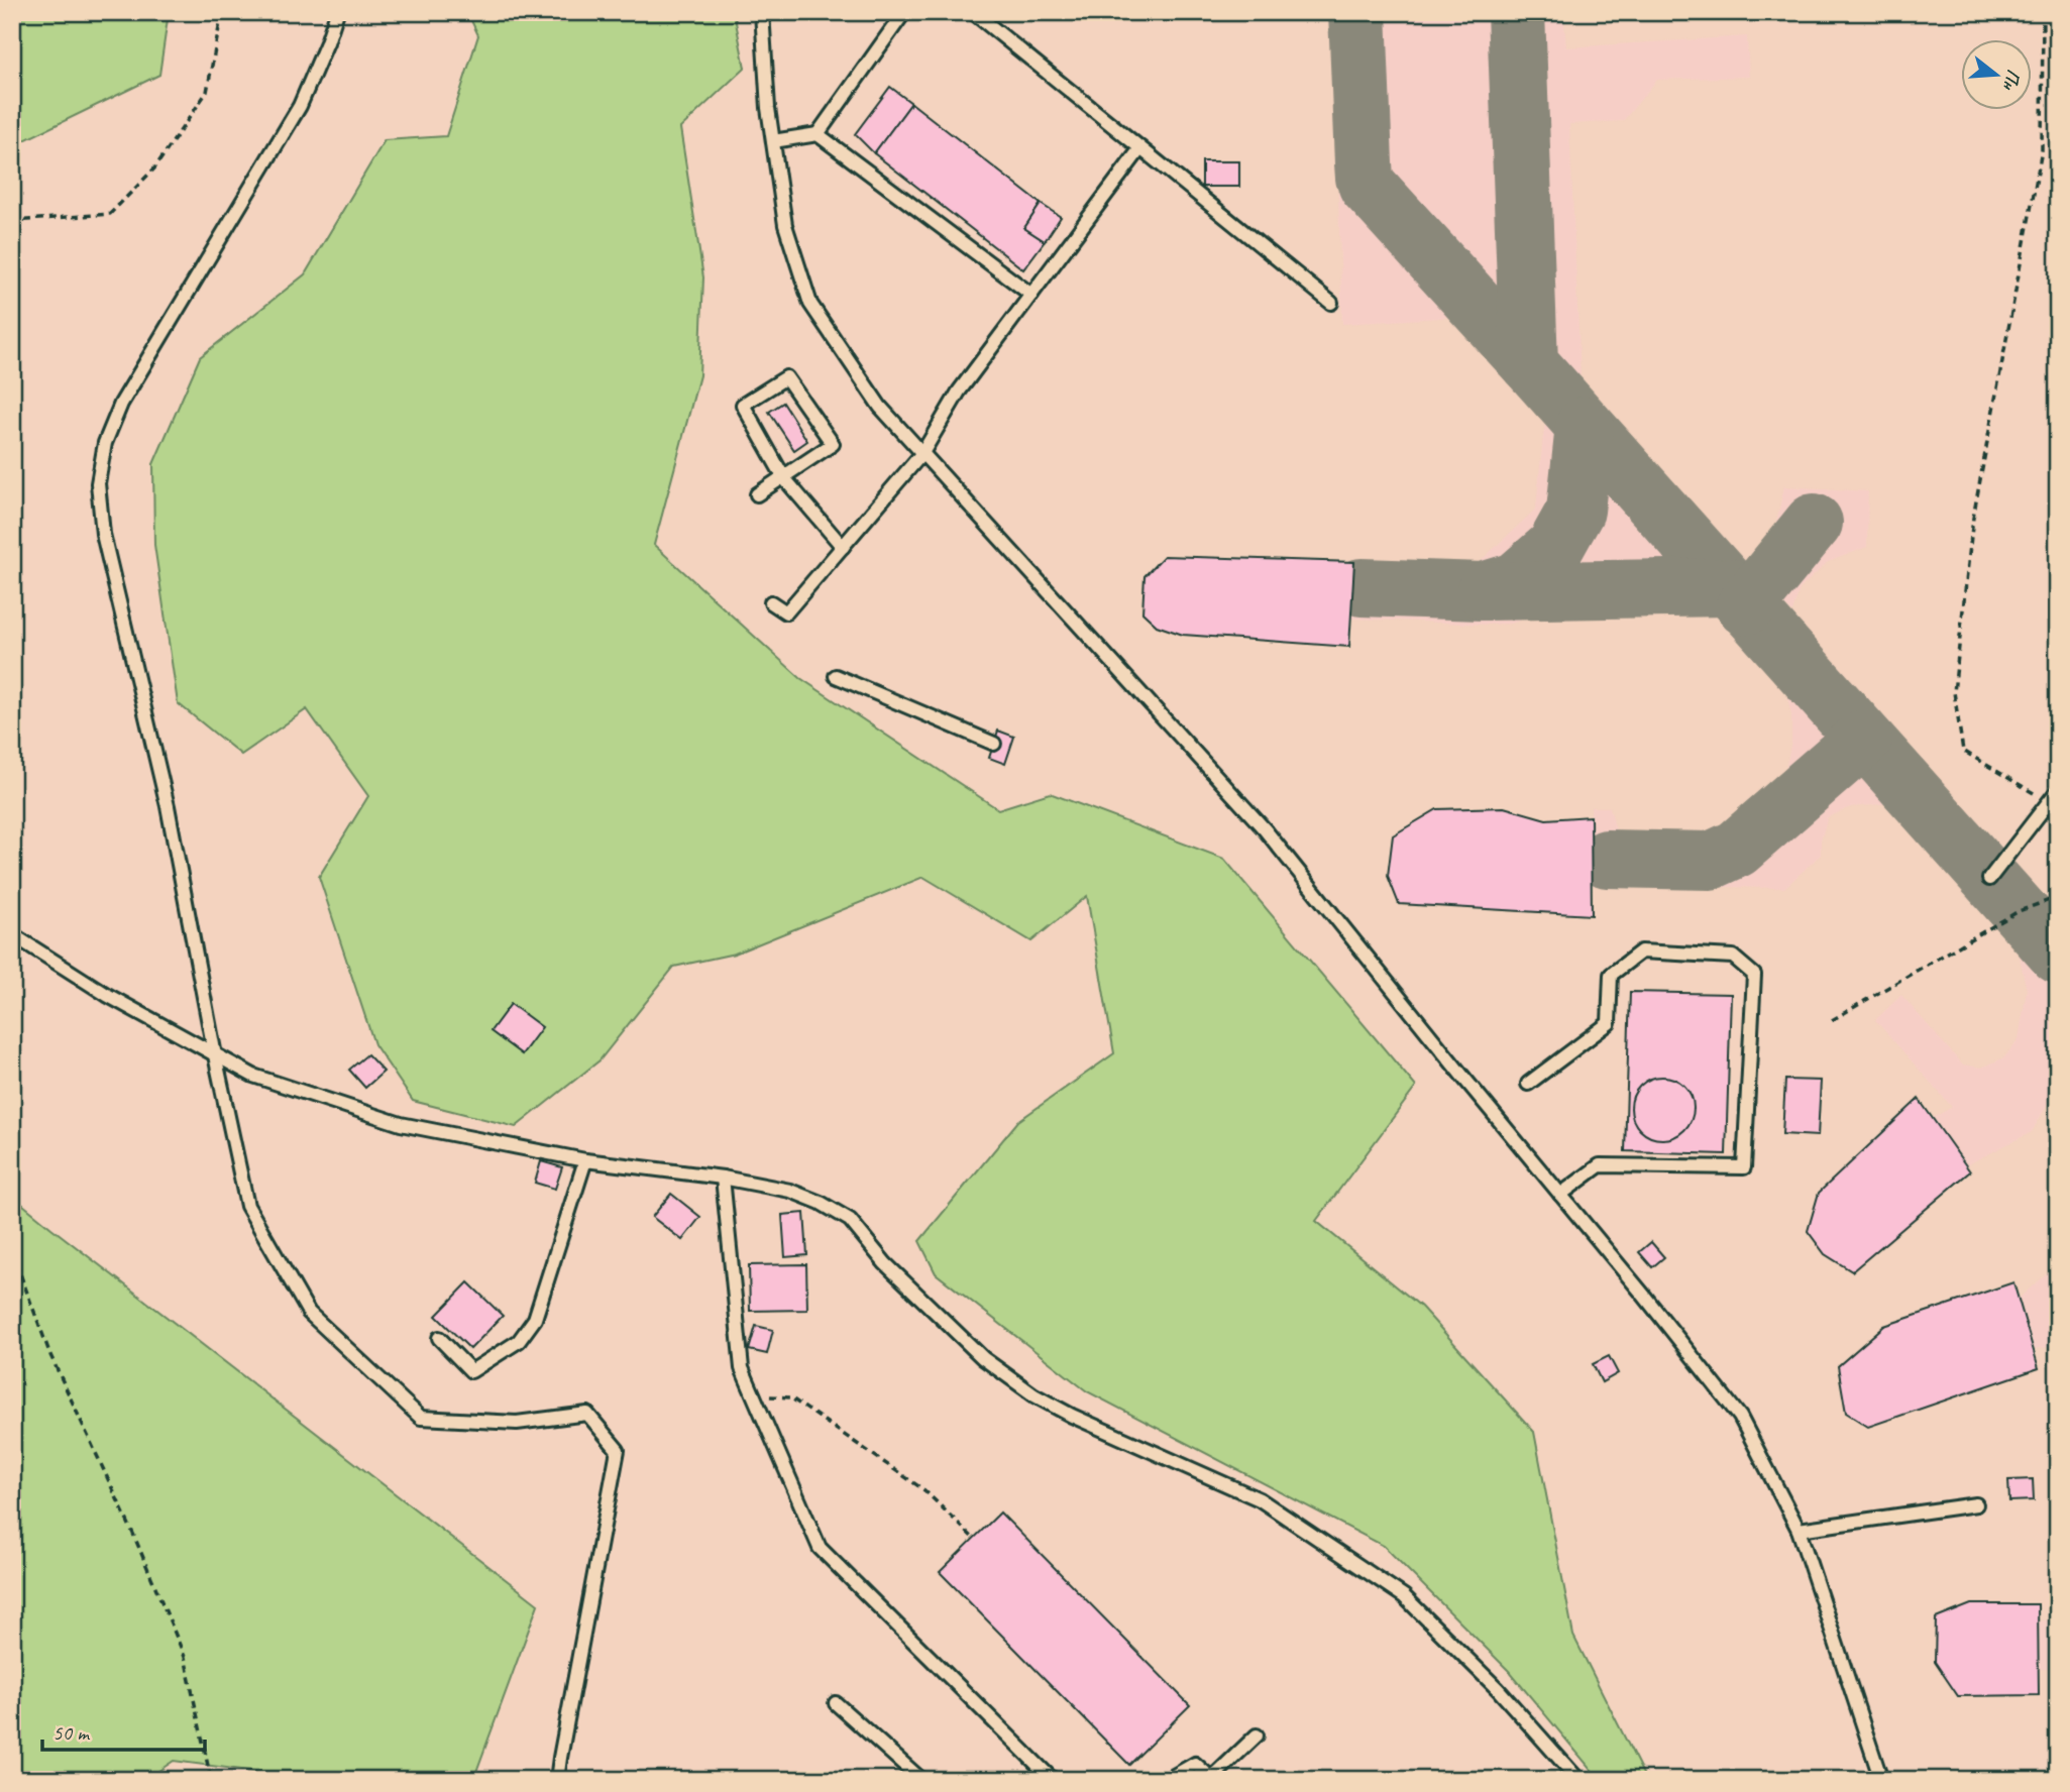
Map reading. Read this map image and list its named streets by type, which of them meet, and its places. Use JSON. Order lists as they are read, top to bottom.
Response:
{
  "scale_bar": "50 m",
  "north": "right"
}
